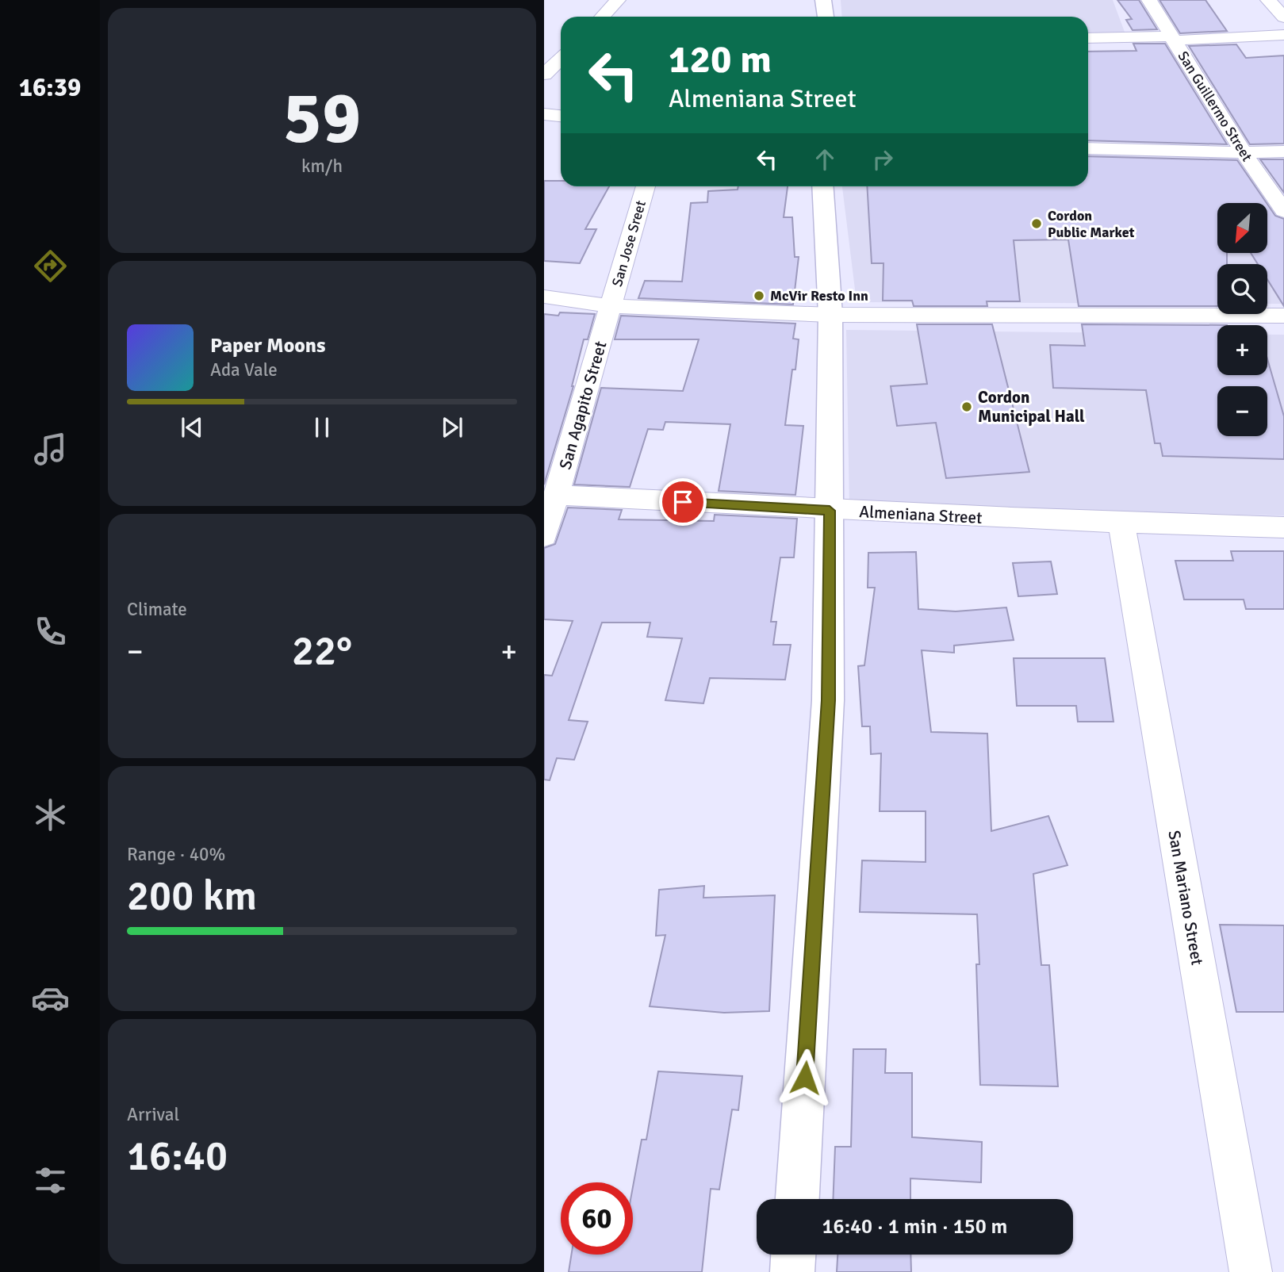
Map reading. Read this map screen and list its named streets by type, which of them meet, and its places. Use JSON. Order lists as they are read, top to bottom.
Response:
{
  "streets": {
    "street": [
      "San Guillermo Street",
      "San Jose Sreet",
      "San Agapito Street",
      "Almeniana Street",
      "San Mariano Street"
    ]
  },
  "crossings": [
    ["San Jose Sreet", "San Agapito Street"],
    ["San Agapito Street", "Almeniana Street"],
    ["Almeniana Street", "San Mariano Street"]
  ],
  "places": ["Cordon Public Market", "McVir Resto Inn", "Cordon Municipal Hall"],
  "north": "bottom left",
  "page": {
    "tabs": "16:39",
    "tile": [
      ["59", "km/h"],
      "Climate",
      ["Range · 40%", "200 km"],
      ["Arrival", "16:40"]
    ],
    "turn": ["120 m", "Almeniana Street"],
    "map_buttons": ["+", "−"],
    "song": ["Paper Moons", "Ada Vale"],
    "heat": ["−", "22°", "+"],
    "limit": "60",
    "trip": "16:40 · 1 min · 150 m"
  }
}
